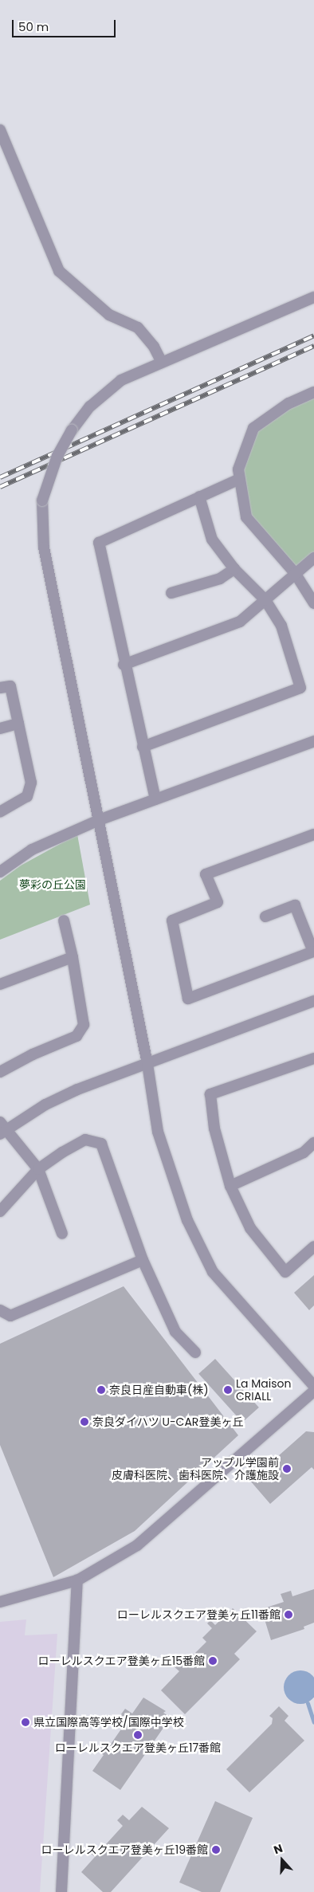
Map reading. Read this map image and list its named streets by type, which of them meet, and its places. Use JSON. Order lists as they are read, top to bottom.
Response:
{
  "parks": ["夢彩の丘公園"],
  "places": [
    "奈良日産自動車(株)",
    "La Maison CRIALL",
    "奈良ダイハツ U-CAR登美ヶ丘",
    "アップル学園前 皮膚科医院、歯科医院、介護施設",
    "ローレルスクエア登美ヶ丘11番館",
    "ローレルスクエア登美ヶ丘15番館",
    "県立国際高等学校/国際中学校",
    "ローレルスクエア登美ヶ丘17番館",
    "ローレルスクエア登美ヶ丘19番館"
  ],
  "scale_bar": "50 m",
  "north": "top"
}
